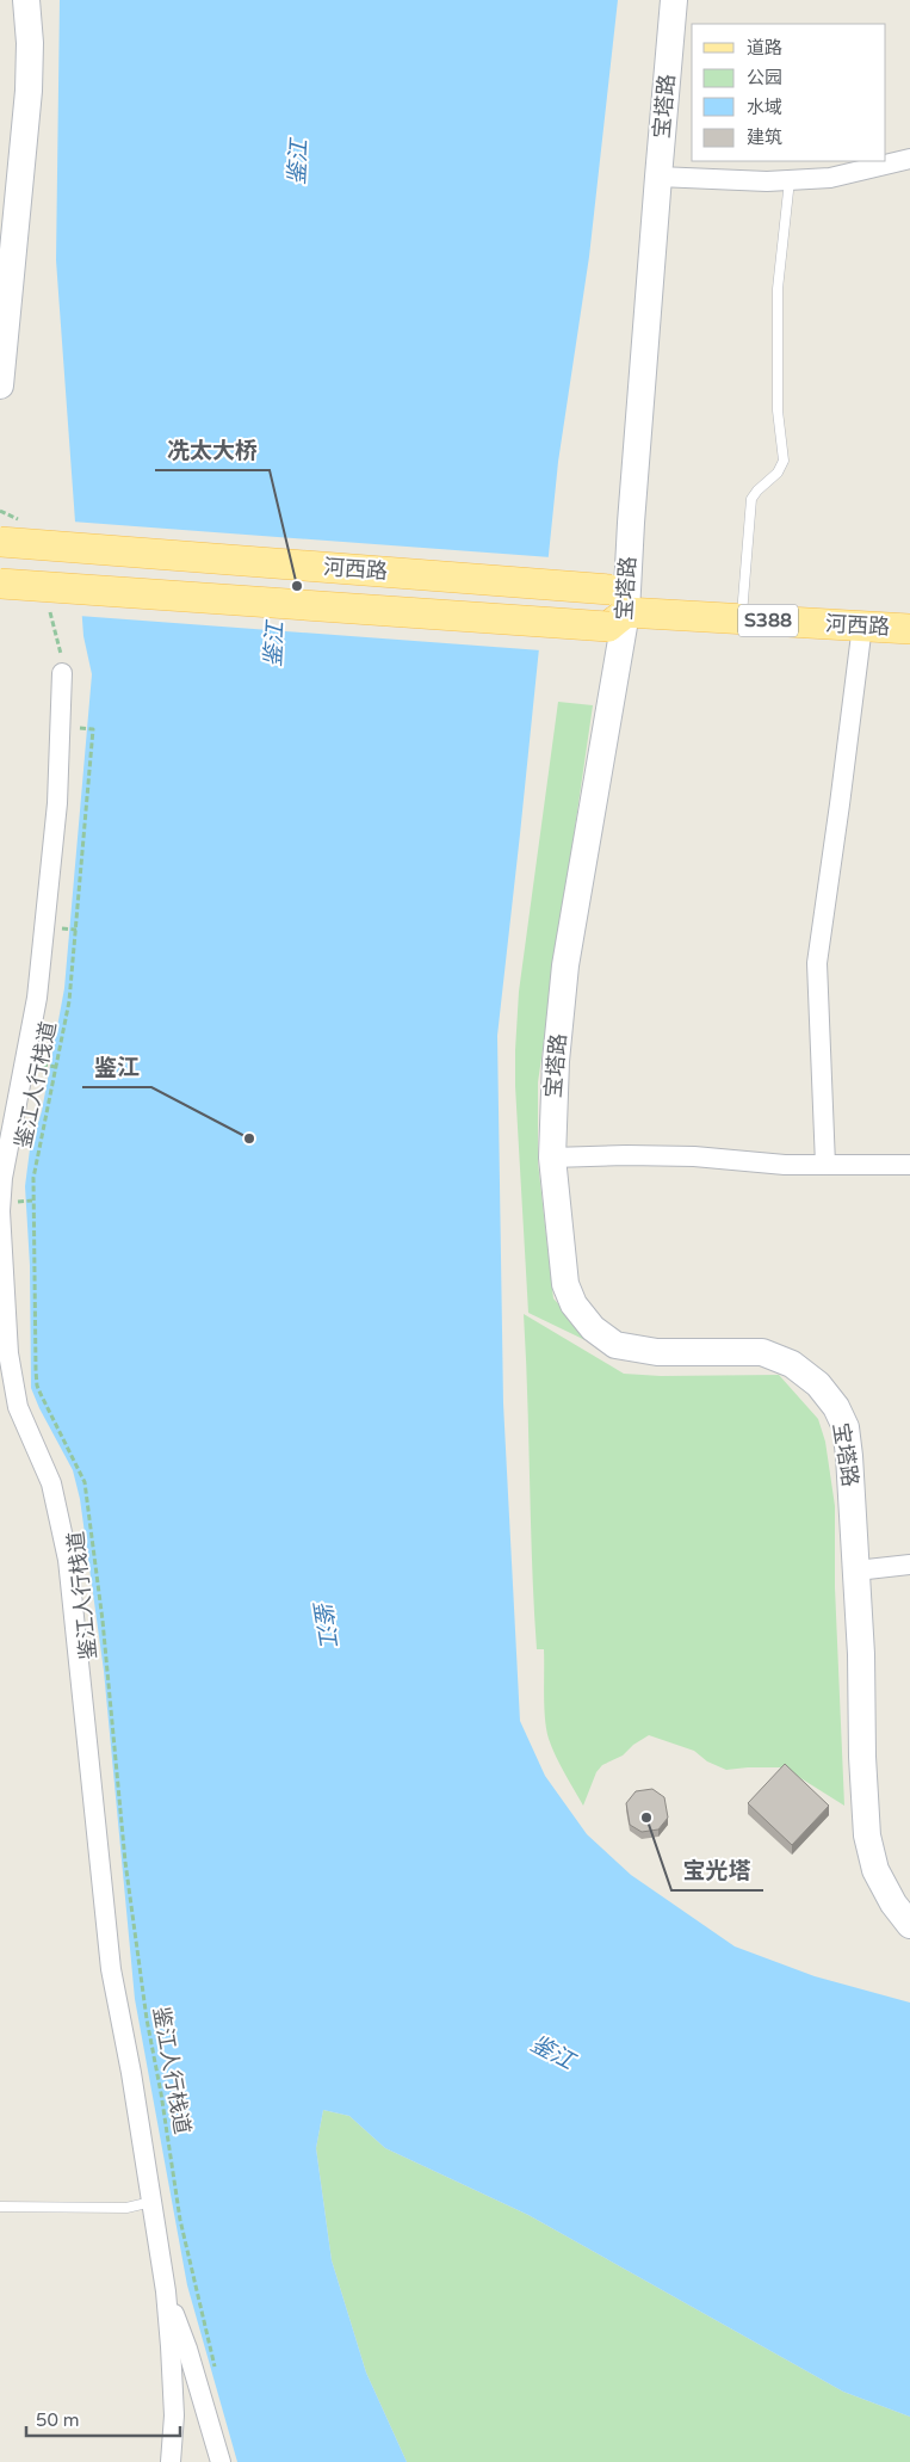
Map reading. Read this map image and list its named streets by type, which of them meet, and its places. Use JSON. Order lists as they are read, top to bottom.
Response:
{
  "streets": {
    "main road": ["河西路", "S388"],
    "street": ["宝塔路"],
    "path": ["鉴江人行栈道"]
  },
  "crossings": [
    ["宝塔路", "河西路"]
  ],
  "water": ["鉴江"],
  "places": ["冼太大桥", "鉴江", "宝光塔"],
  "legend": [
    "道路",
    "公园",
    "水域",
    "建筑"
  ],
  "scale_bar": "50 m"
}
